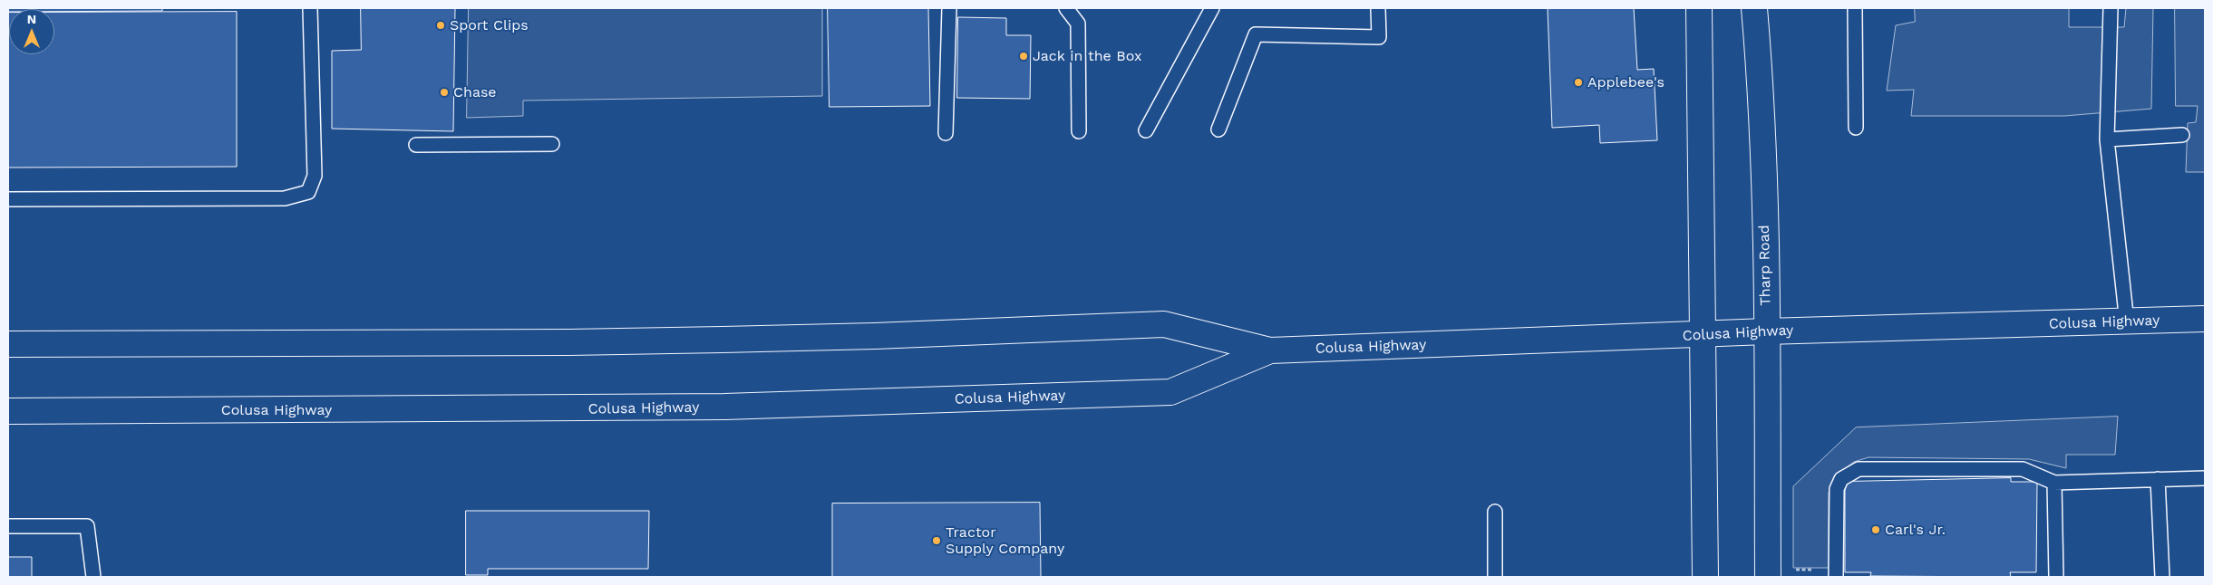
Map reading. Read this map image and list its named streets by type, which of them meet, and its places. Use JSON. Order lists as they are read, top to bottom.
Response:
{
  "streets": {
    "main road": ["Tharp Road", "Colusa Highway"]
  },
  "crossings": [
    ["Tharp Road", "Colusa Highway"]
  ],
  "places": [
    "Sport Clips",
    "Jack in the Box",
    "Applebee's",
    "Chase",
    "Carl's Jr.",
    "Tractor Supply Company"
  ],
  "north": "top"
}
